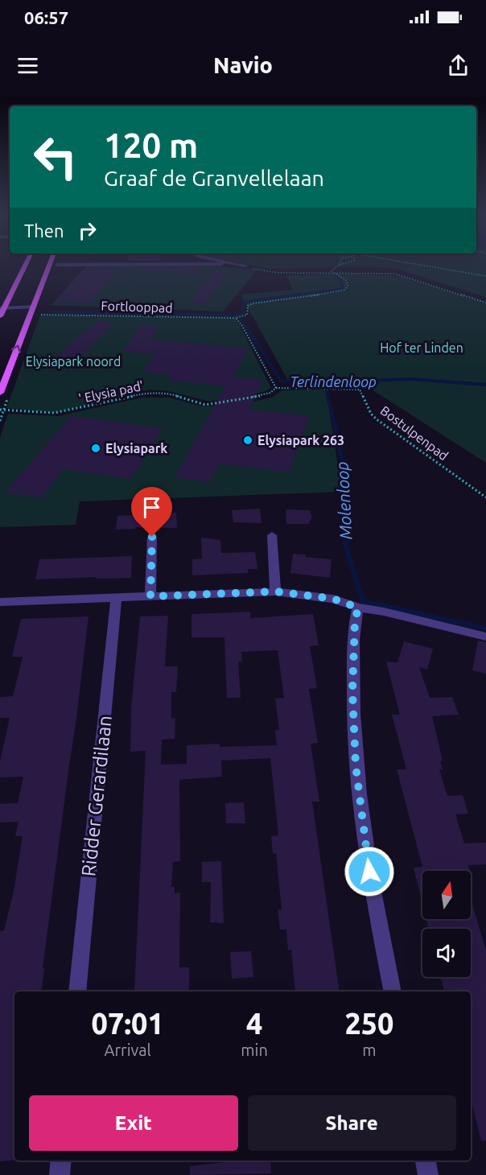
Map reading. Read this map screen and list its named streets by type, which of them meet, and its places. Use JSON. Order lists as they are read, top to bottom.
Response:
{
  "streets": {
    "street": ["Ridder Gerardilaan"],
    "path": ["Fortlooppad", "' Elysia pad'", "Bostulpenpad"]
  },
  "crossings": [
    ["' Elysia pad'", "Bostulpenpad"]
  ],
  "water": ["Terlindenloop", "Molenloop"],
  "parks": ["Hof ter Linden", "Elysiapark noord"],
  "places": ["Elysiapark 263", "Elysiapark"],
  "north": "top",
  "page": {
    "status": "06:57",
    "header": "Navio",
    "turn": ["120 m", "Graaf de Granvellelaan"],
    "then": "Then",
    "eta": [
      "07:01",
      "Arrival",
      "4",
      "min",
      "250",
      "m"
    ],
    "buttons": ["Exit", "Share"]
  }
}
